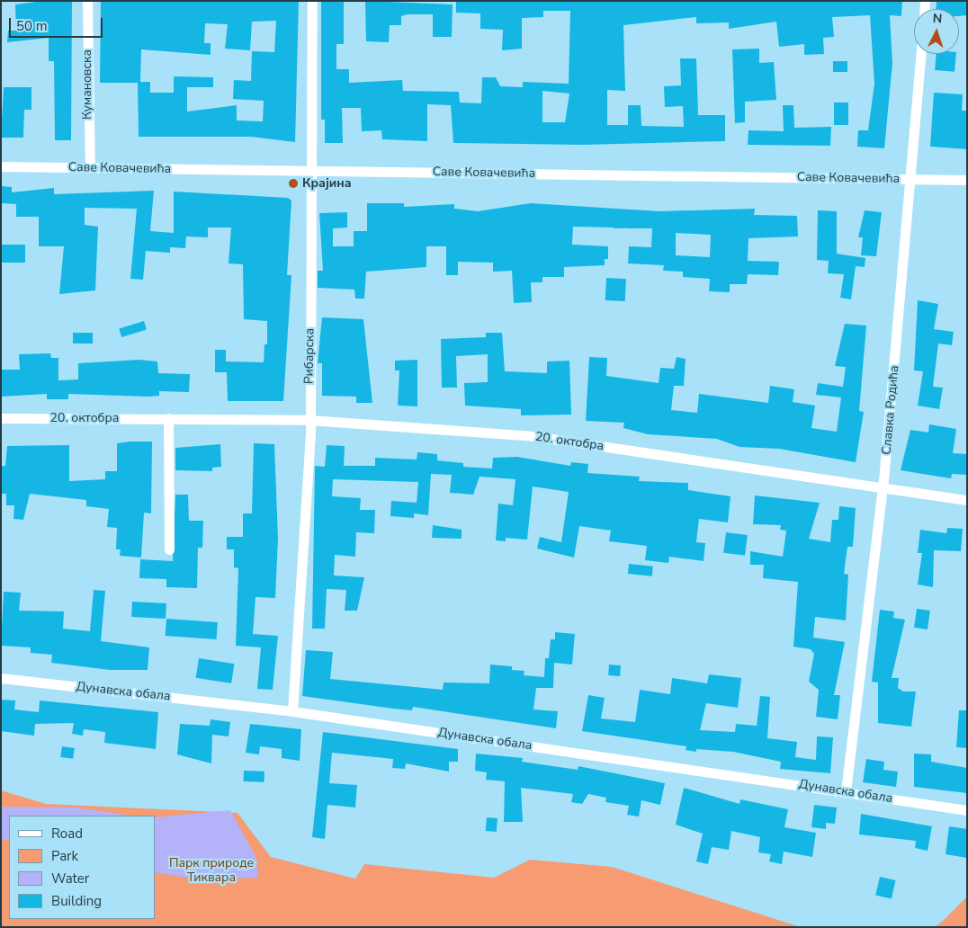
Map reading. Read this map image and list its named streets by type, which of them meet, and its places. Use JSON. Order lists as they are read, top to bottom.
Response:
{
  "streets": {
    "street": [
      "Кумановска",
      "Саве Ковачевића",
      "Рибарска",
      "Славка Родића",
      "20. октобра",
      "Дунавска обала"
    ]
  },
  "crossings": [
    ["Кумановска", "Саве Ковачевића"],
    ["Саве Ковачевића", "Рибарска"],
    ["Саве Ковачевића", "Славка Родића"],
    ["Рибарска", "20. октобра"],
    ["Рибарска", "Дунавска обала"],
    ["Славка Родића", "20. октобра"],
    ["Славка Родића", "Дунавска обала"]
  ],
  "parks": ["Парк природе Тиквара"],
  "places": ["Крајина"],
  "legend": [
    "Road",
    "Park",
    "Water",
    "Building"
  ],
  "scale_bar": "50 m",
  "north": "top"
}
